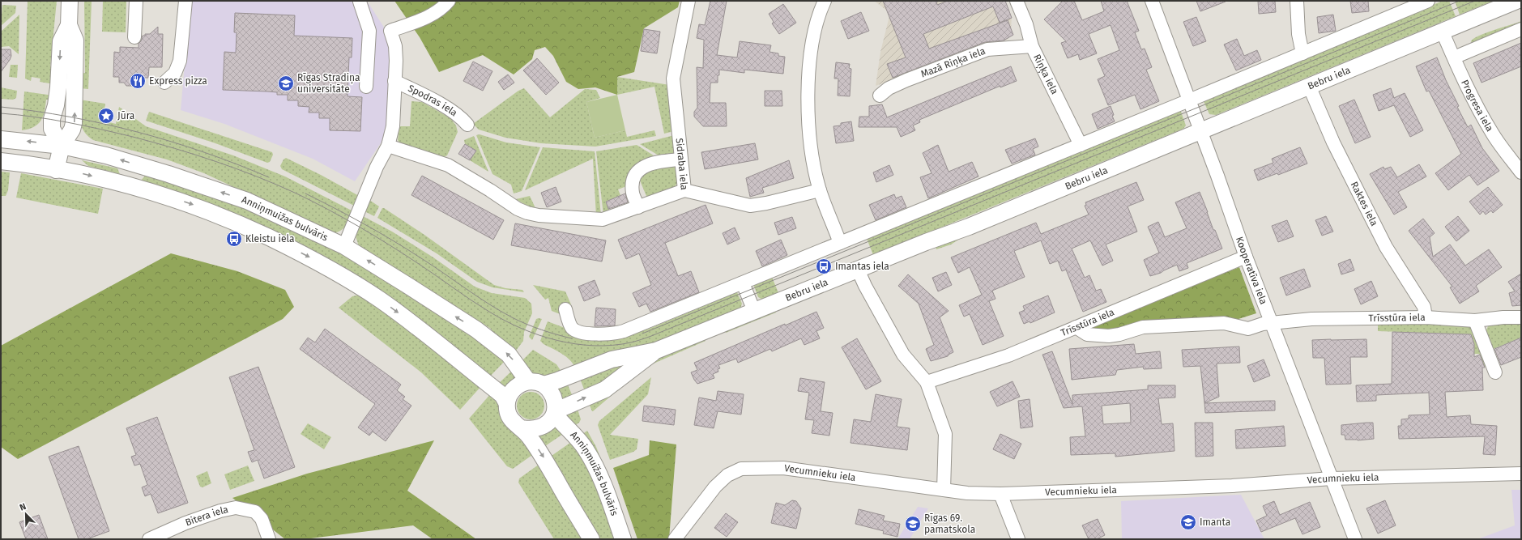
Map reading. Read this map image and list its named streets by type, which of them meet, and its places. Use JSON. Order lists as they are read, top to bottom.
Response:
{
  "streets": {
    "street": [
      "Mazā Riņķa iela",
      "Riņķa iela",
      "Bebru iela",
      "Spodras iela",
      "Progresa iela",
      "Sidraba iela",
      "Raktes iela",
      "Anniņmuižas bulvāris",
      "Kooperatīva iela",
      "Trīsstūra iela",
      "Vecumnieku iela",
      "Bitera iela"
    ]
  },
  "crossings": [
    ["Mazā Riņķa iela", "Riņķa iela"],
    ["Bebru iela", "Progresa iela"],
    ["Bebru iela", "Raktes iela"],
    ["Bebru iela", "Anniņmuižas bulvāris"],
    ["Bebru iela", "Kooperatīva iela"],
    ["Raktes iela", "Trīsstūra iela"],
    ["Kooperatīva iela", "Trīsstūra iela"],
    ["Kooperatīva iela", "Vecumnieku iela"]
  ],
  "places": {
    "restaurant": ["Express pizza"],
    "school or university": ["Rīgas Stradiņa universitāte", "Imanta", "Rīgas 69. pamatskola"],
    "place": ["Jūra"],
    "bus stop": ["Kleistu iela", "Imantas iela"]
  },
  "north": "top left"
}
